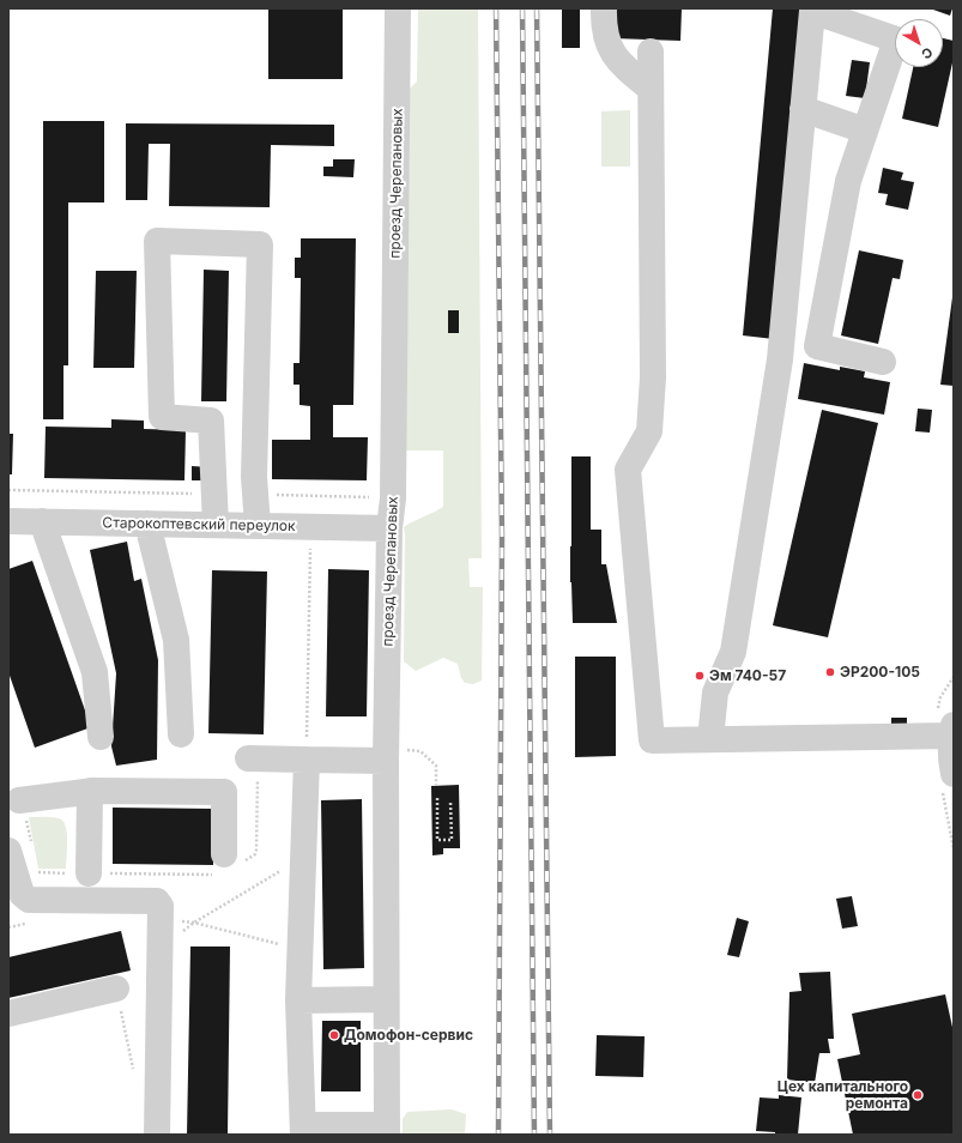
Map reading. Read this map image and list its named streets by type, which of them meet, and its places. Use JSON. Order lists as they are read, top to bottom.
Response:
{
  "streets": {
    "street": ["проезд Черепановых", "Старокоптевский переулок"]
  },
  "crossings": [
    ["проезд Черепановых", "Старокоптевский переулок"]
  ],
  "places": [
    "ЭР200-105",
    "Эм 740-57",
    "Домофон-сервис",
    "Цех капитального ремонта"
  ],
  "north": "bottom right"
}
